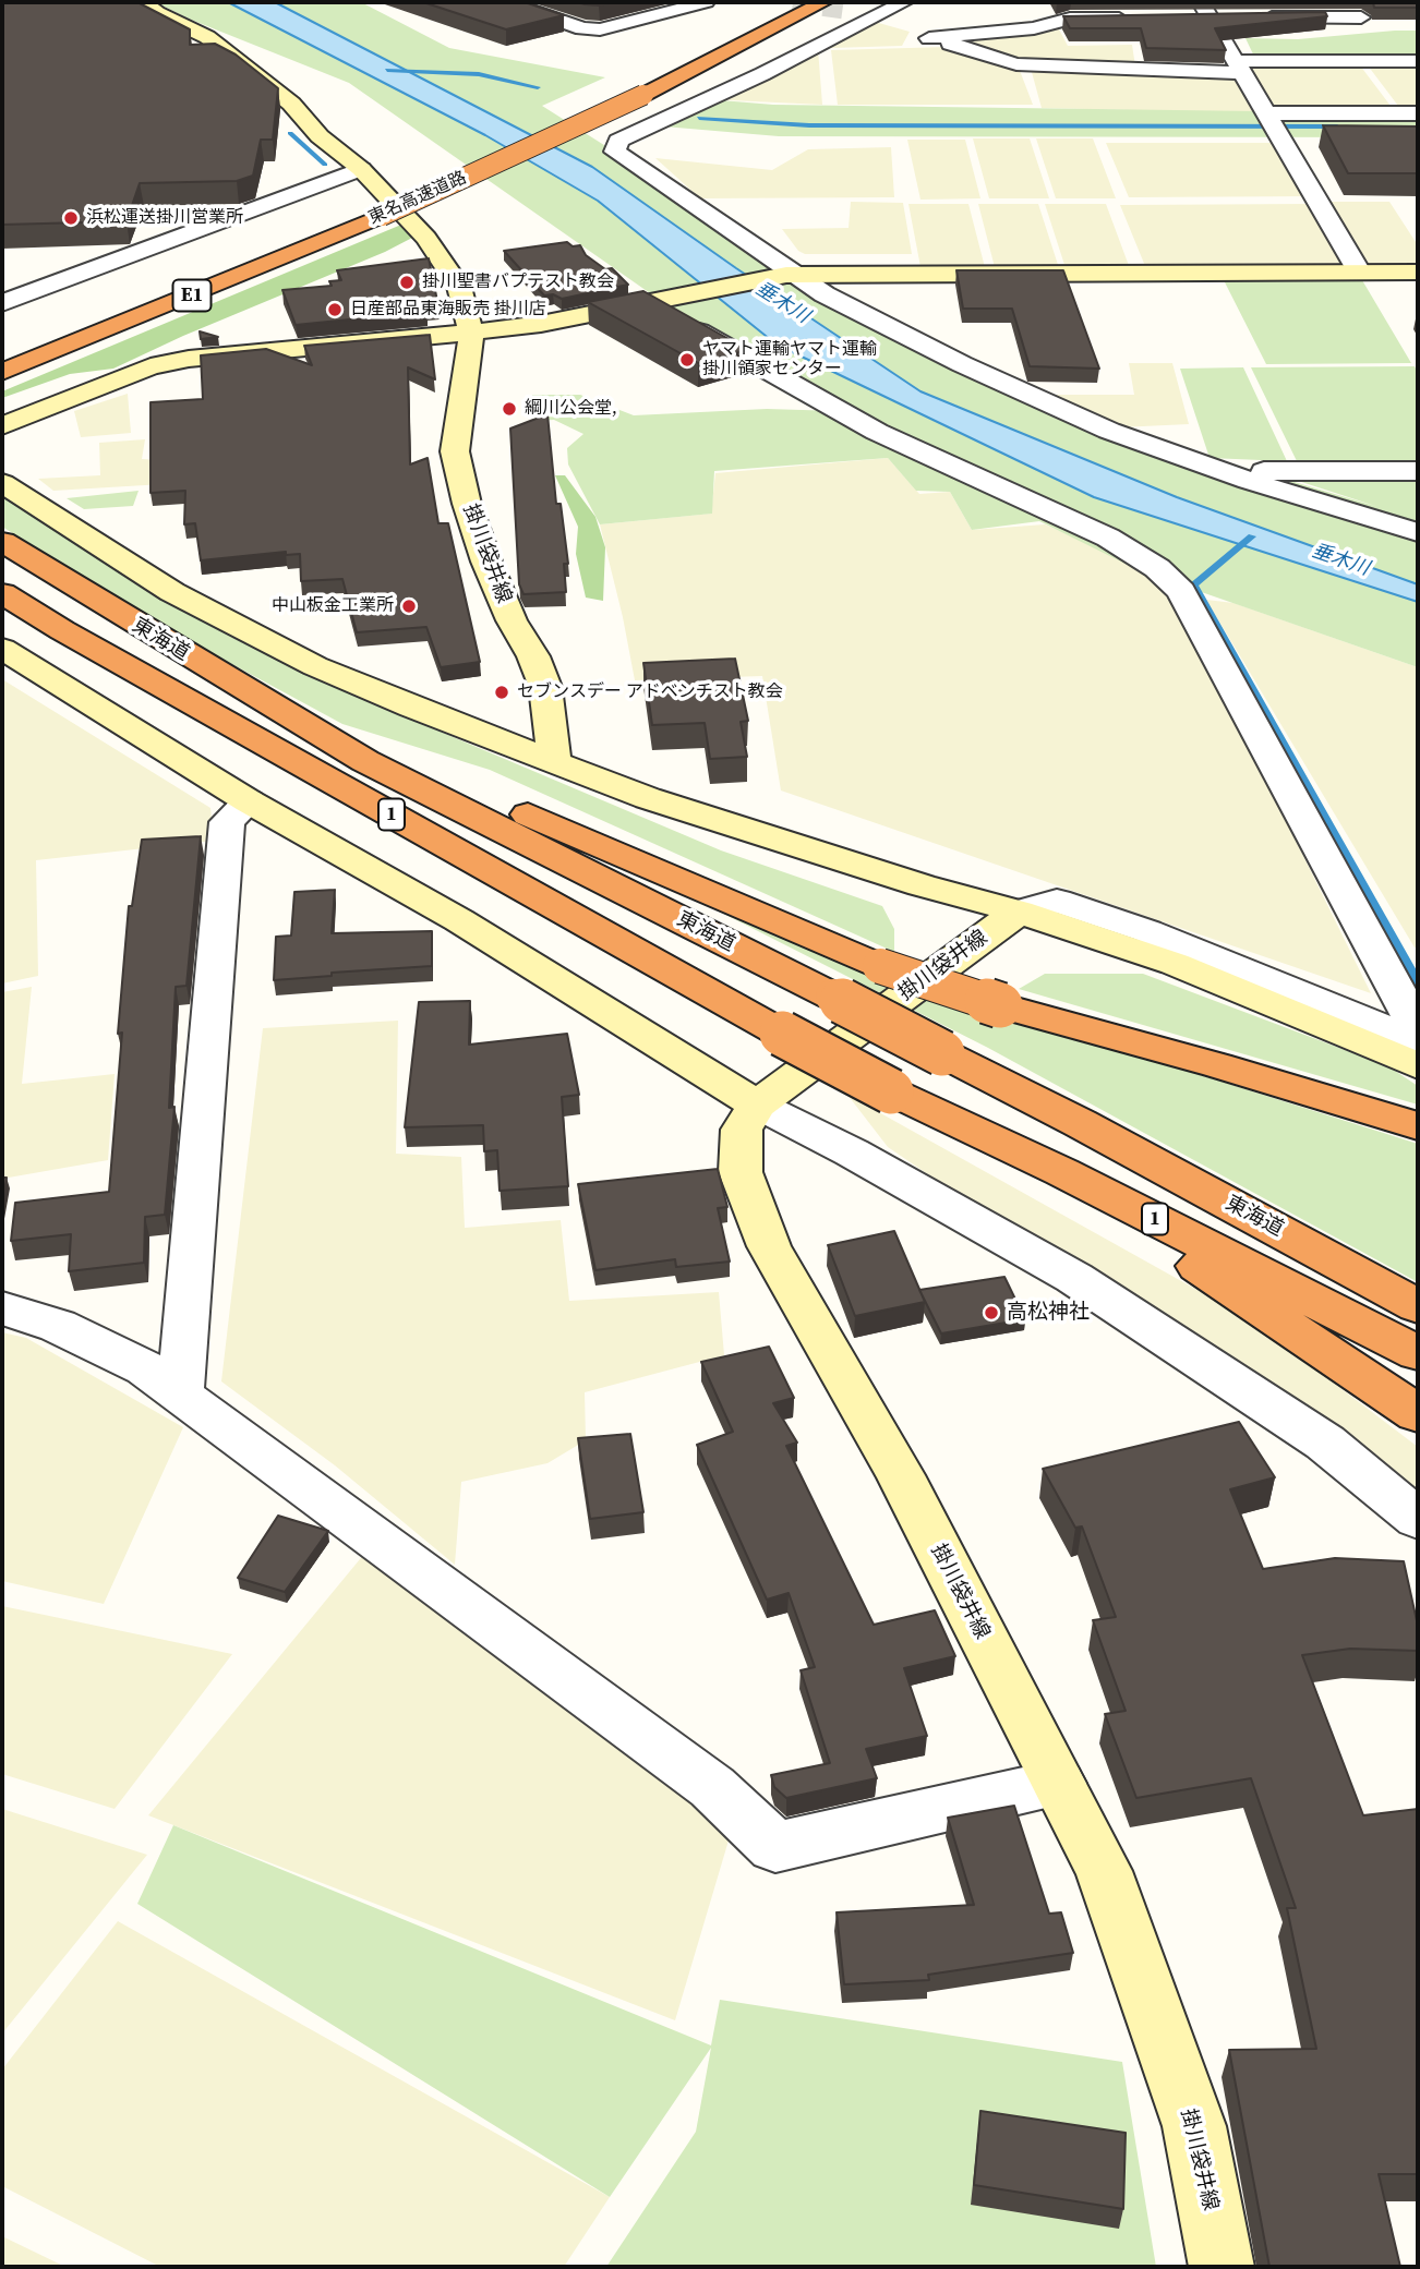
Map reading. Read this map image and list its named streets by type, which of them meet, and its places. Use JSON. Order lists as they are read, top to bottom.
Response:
{
  "streets": {
    "highway": [
      "東名高速道路",
      "E1",
      "東海道",
      "1"
    ],
    "main road": ["掛川袋井線"]
  },
  "crossings": [
    ["東海道", "1"]
  ],
  "water": ["垂木川"],
  "places": [
    "浜松運送掛川営業所",
    "掛川聖書バプテスト教会",
    "日産部品東海販売 掛川店",
    "ヤマト運輸ヤマト運輸 掛川領家センター",
    "綱川公会堂,",
    "中山板金工業所",
    "セブンスデー アドベンチスト教会",
    "高松神社"
  ]
}
